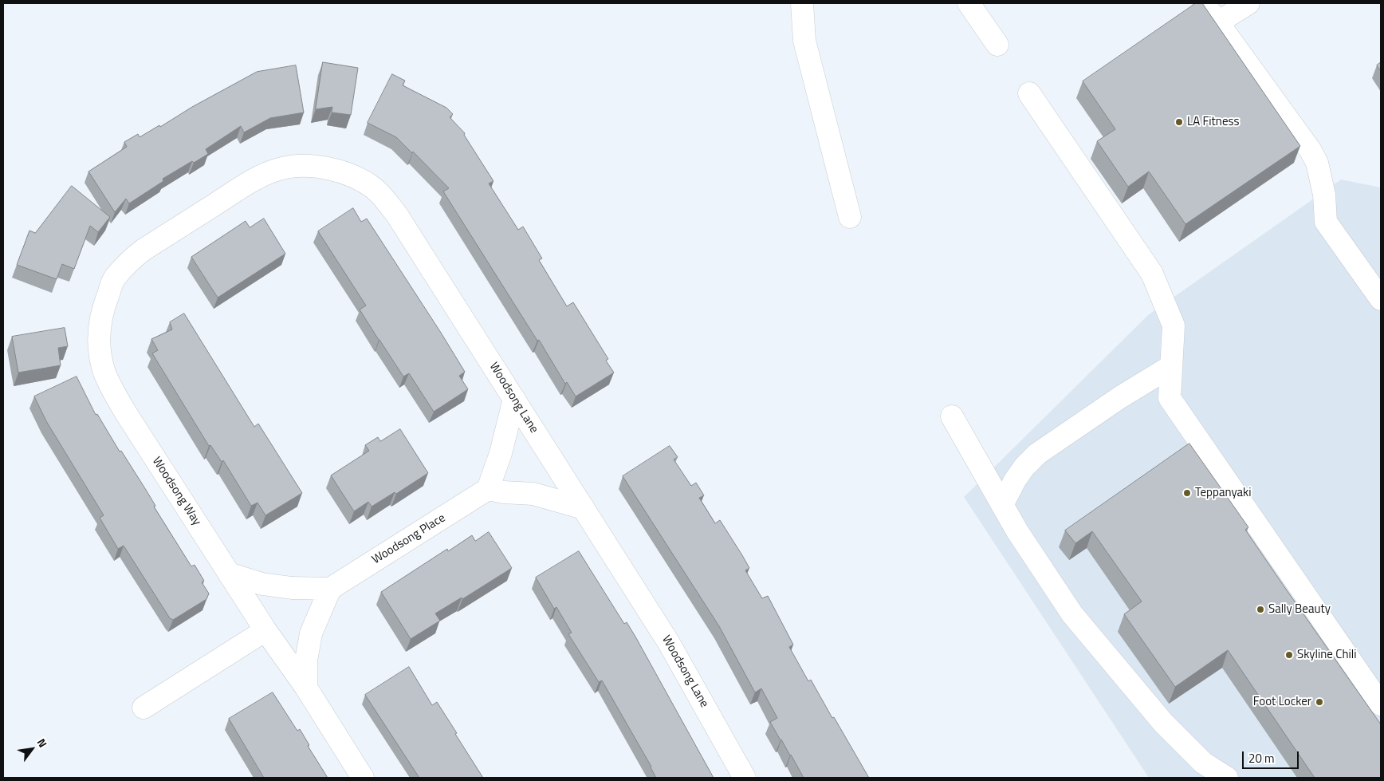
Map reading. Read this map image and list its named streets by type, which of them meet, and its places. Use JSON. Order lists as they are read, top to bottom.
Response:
{
  "streets": {
    "street": ["Woodsong Lane", "Woodsong Way", "Woodsong Place"]
  },
  "crossings": [
    ["Woodsong Lane", "Woodsong Way"]
  ],
  "places": [
    "LA Fitness",
    "Teppanyaki",
    "Sally Beauty",
    "Skyline Chili",
    "Foot Locker"
  ],
  "scale_bar": "20 m",
  "north": "top right"
}
